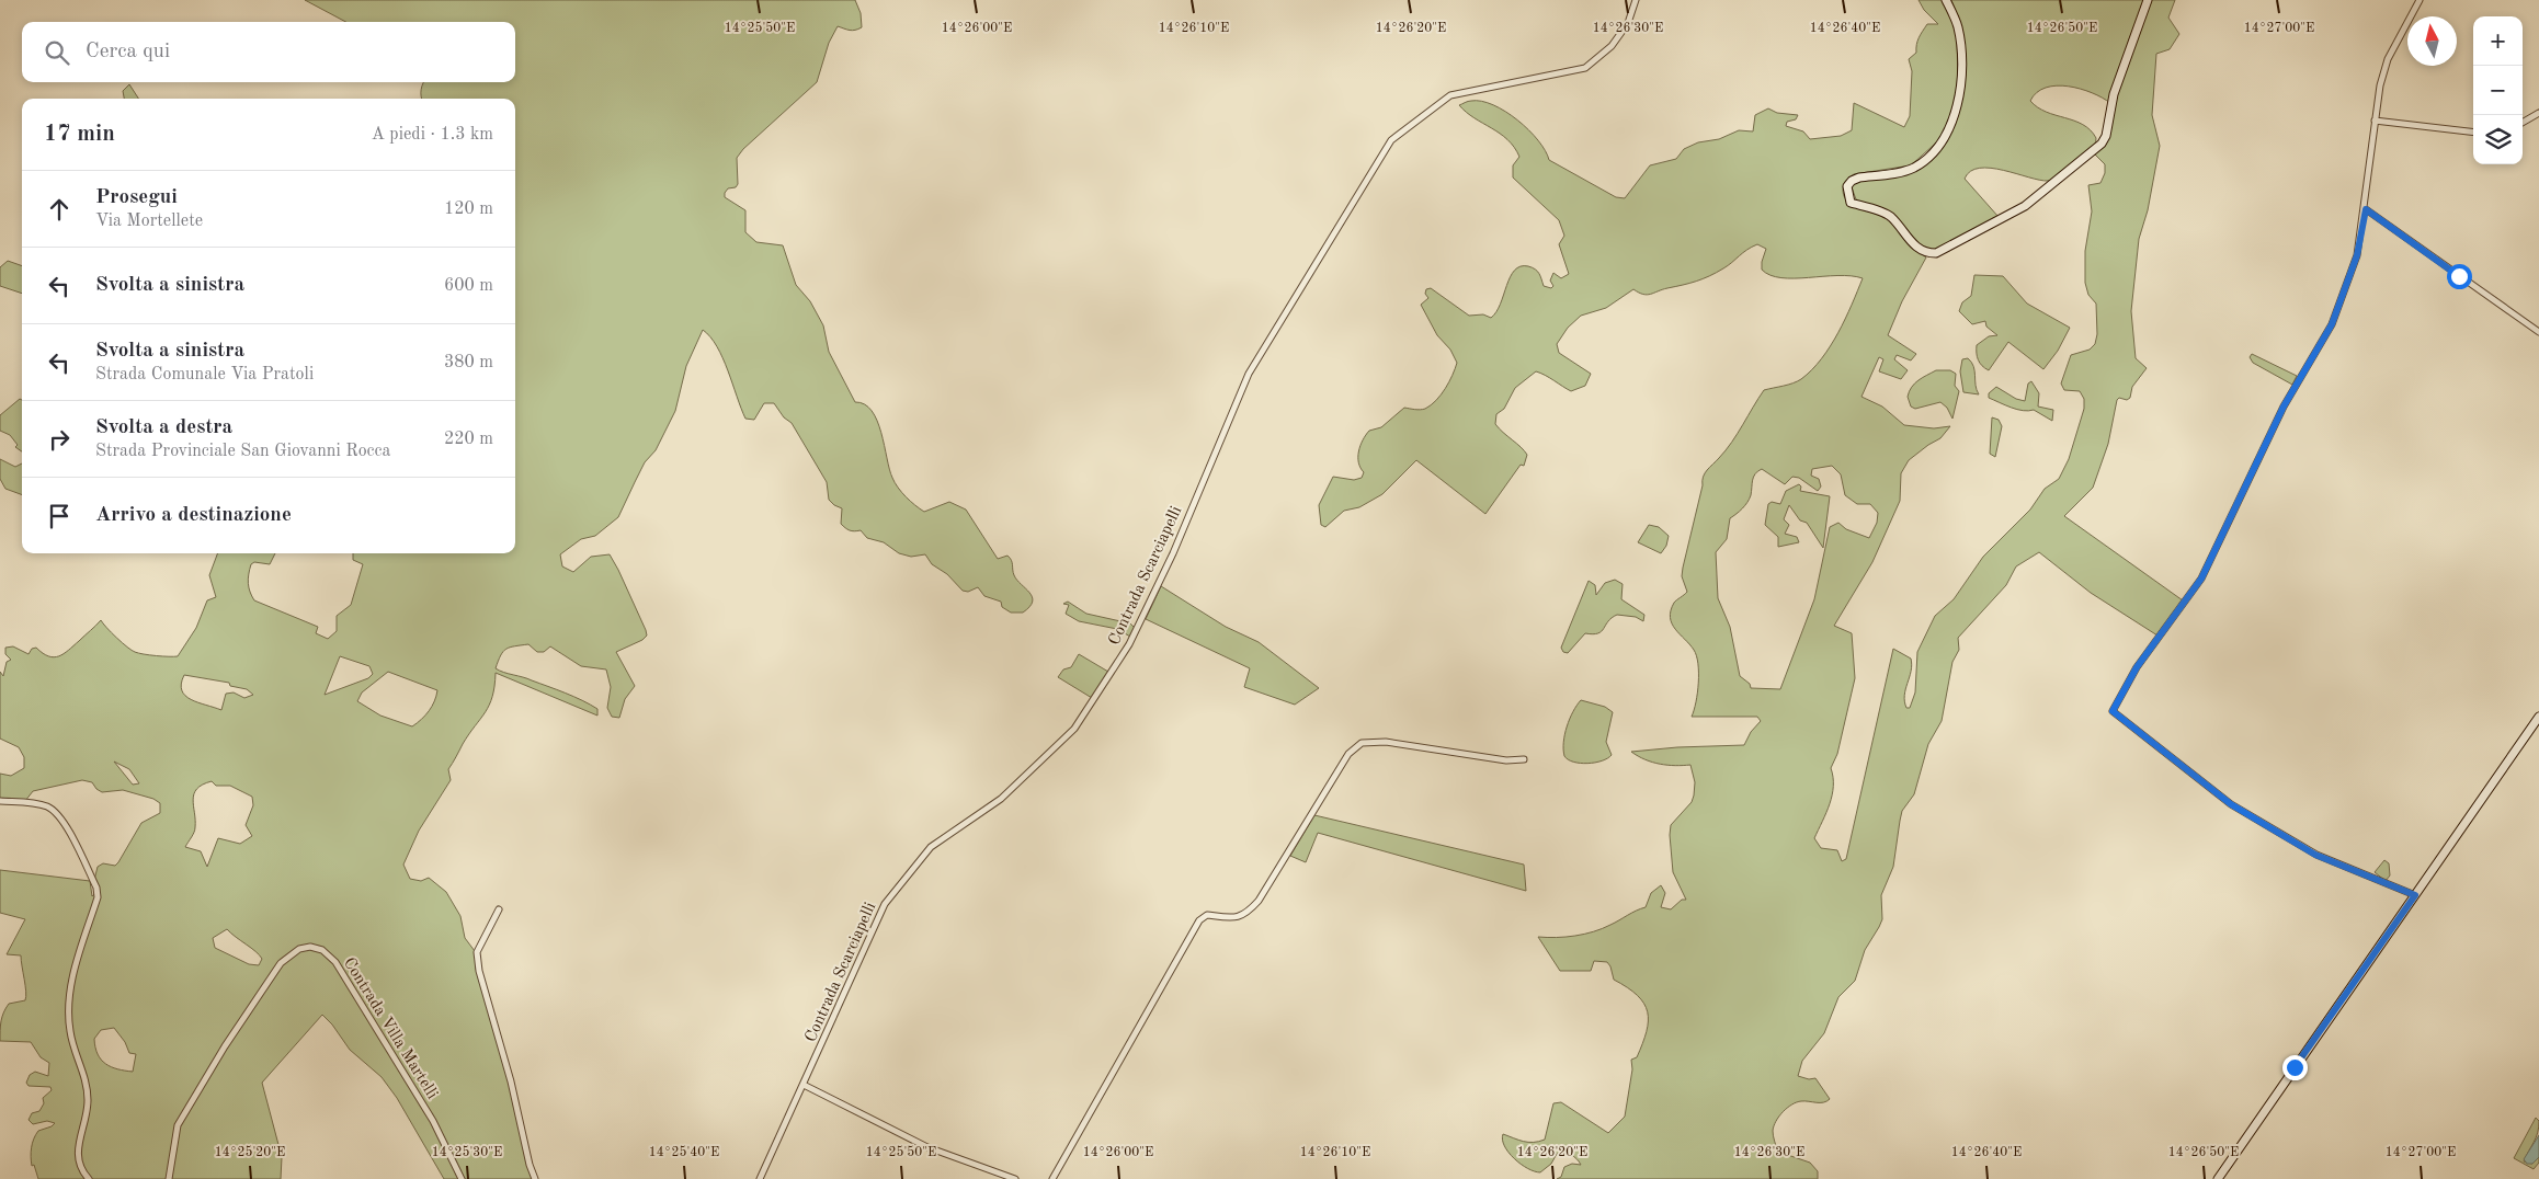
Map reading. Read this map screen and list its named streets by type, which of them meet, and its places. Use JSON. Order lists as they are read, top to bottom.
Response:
{
  "streets": {
    "street": ["Contrada Scarciapelli", "Contrada Villa Martelli"]
  },
  "north": "top",
  "page": {
    "map_buttons": ["+", "−"],
    "search": "Cerca qui",
    "heading": ["17 min", "A piedi · 1.3 km"],
    "list": [
      ["Prosegui", "Via Mortellete", "120 m"],
      ["Svolta a sinistra", "600 m"],
      ["Svolta a sinistra", "Strada Comunale Via Pratoli", "380 m"],
      ["Svolta a destra", "Strada Provinciale San Giovanni Rocca", "220 m"],
      "Arrivo a destinazione"
    ]
  },
  "coordinates": [
    "14°25'50\"E",
    "14°26'00\"E",
    "14°26'10\"E",
    "14°26'20\"E",
    "14°26'30\"E",
    "14°26'40\"E",
    "14°26'50\"E",
    "14°27'00\"E",
    "14°25'20\"E",
    "14°25'30\"E",
    "14°25'40\"E"
  ]
}
